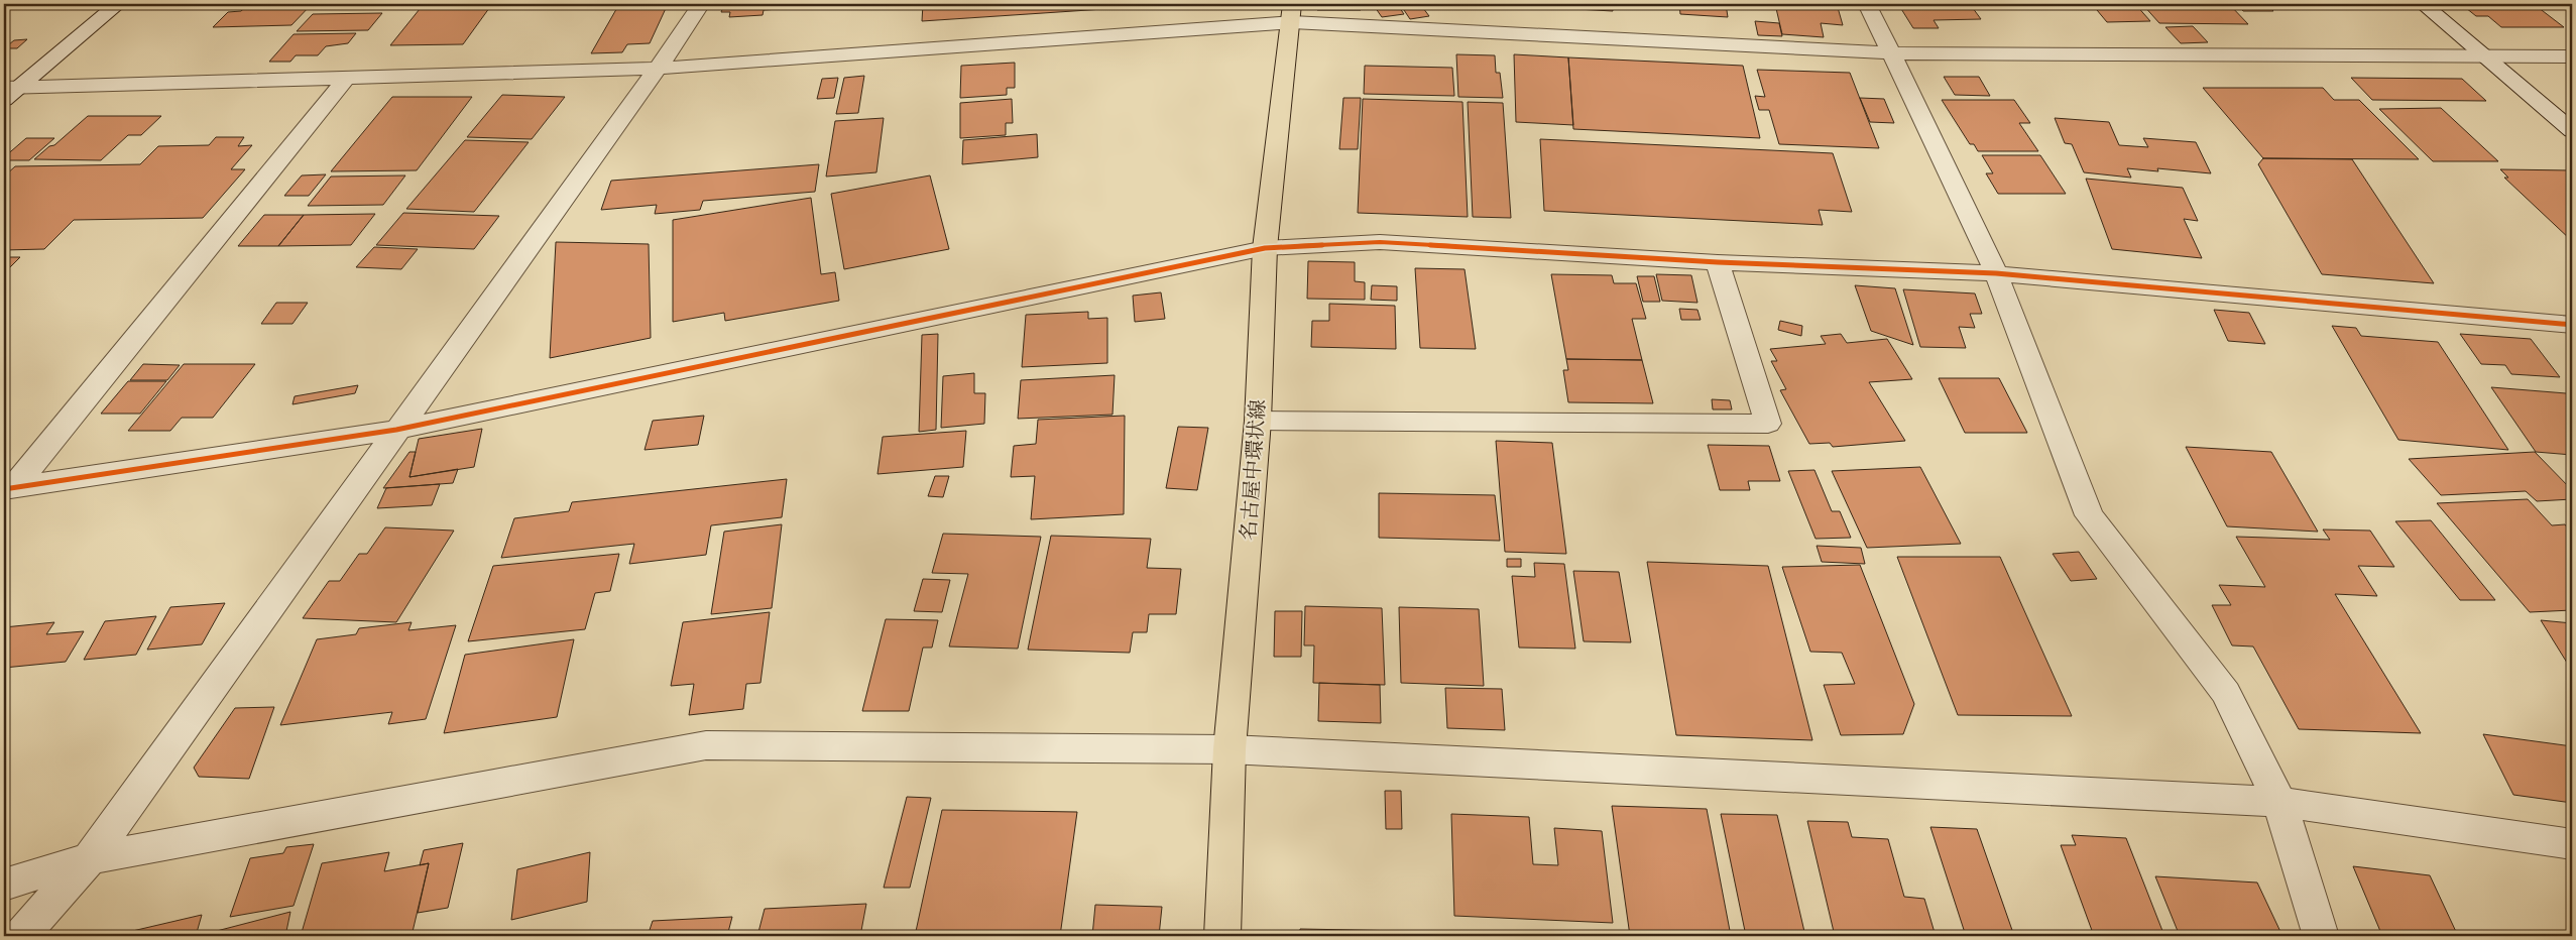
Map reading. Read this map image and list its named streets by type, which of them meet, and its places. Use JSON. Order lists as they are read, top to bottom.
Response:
{
  "streets": {
    "main road": ["名古屋中環状線"]
  }
}
